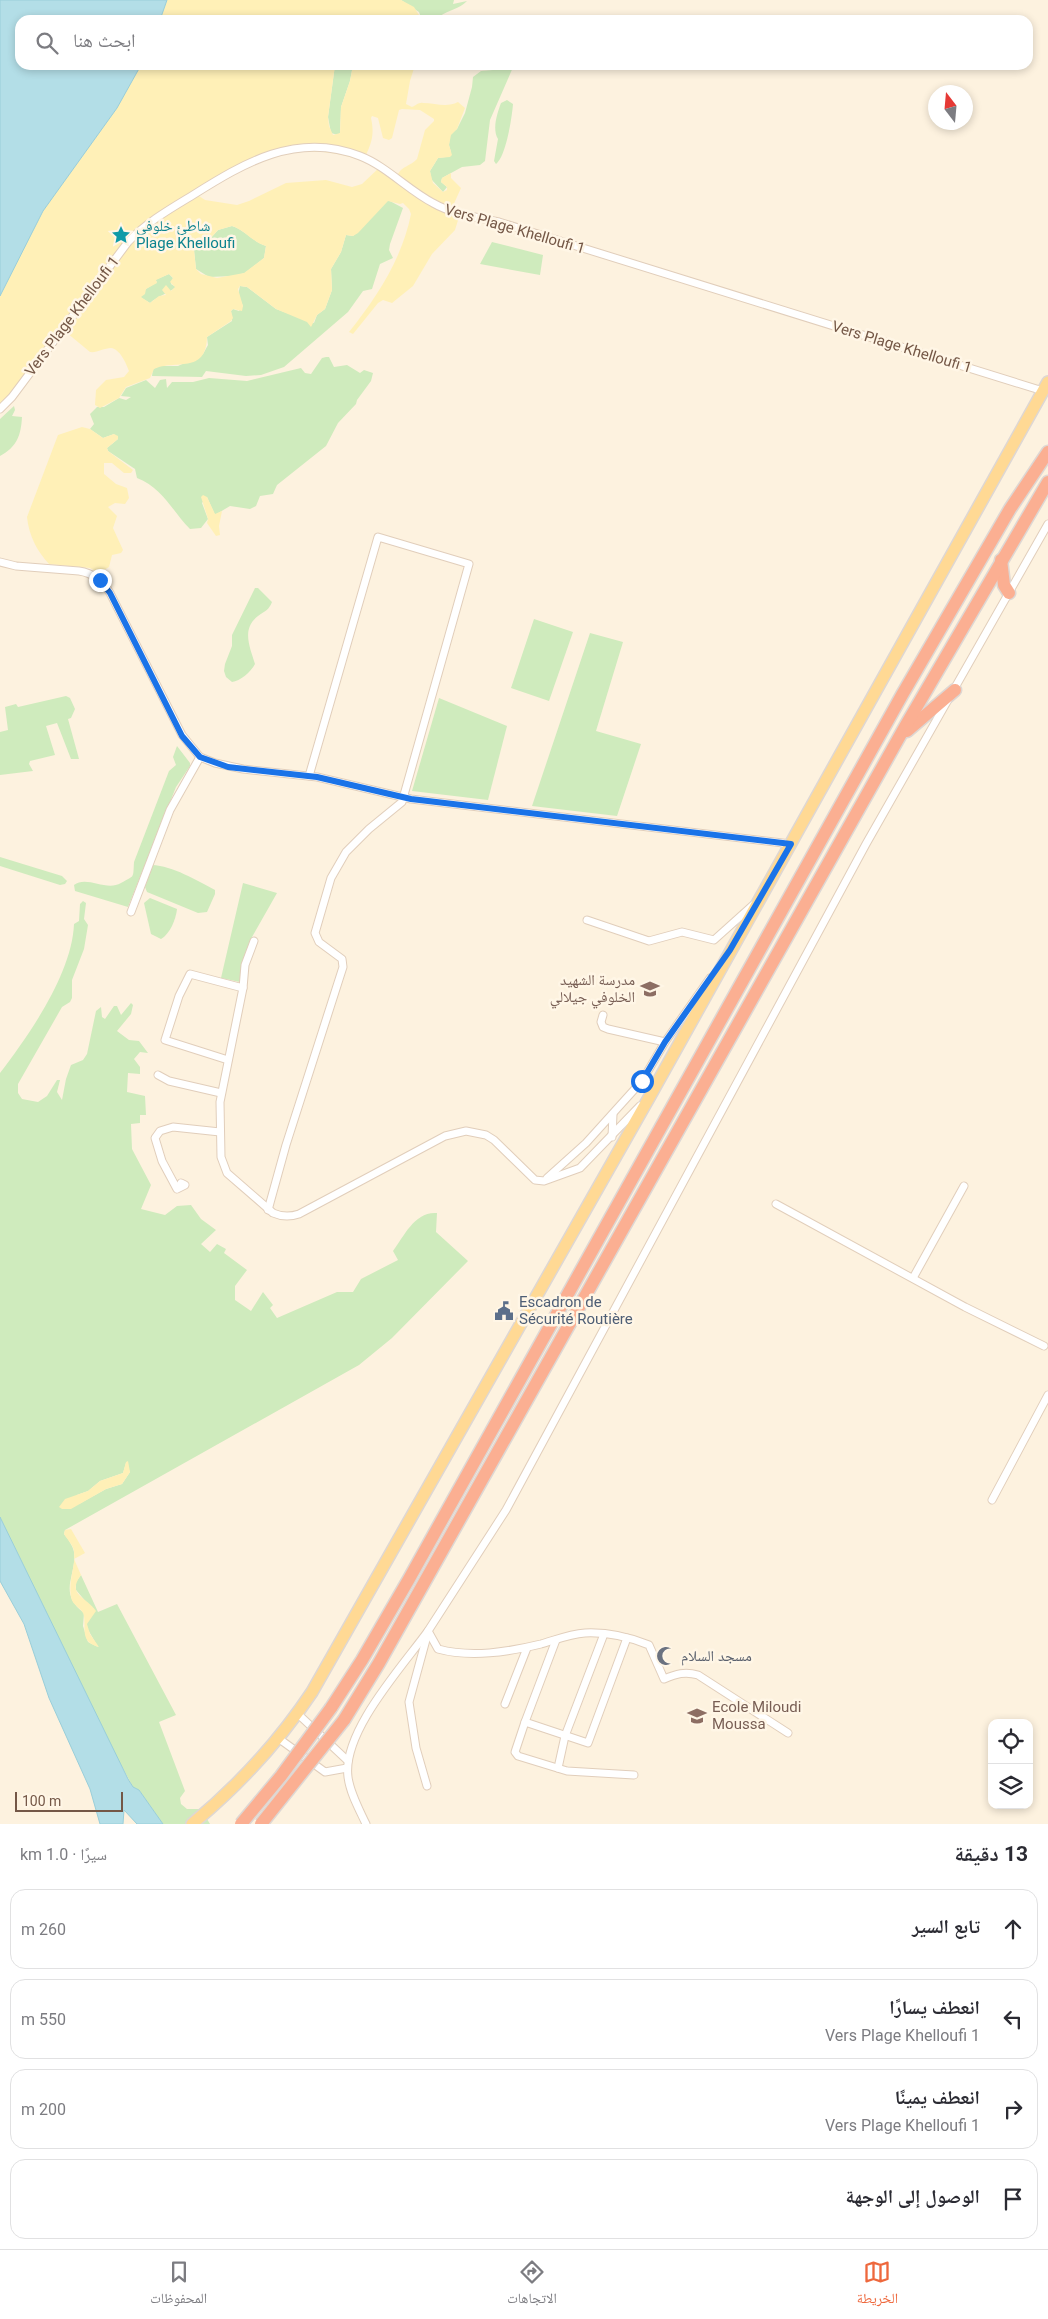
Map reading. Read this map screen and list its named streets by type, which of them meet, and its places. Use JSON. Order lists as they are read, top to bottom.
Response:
{
  "streets": {
    "street": ["Vers Plage Khelloufi 1"]
  },
  "places": {
    "place": ["شاطئ خلوفي Plage Khelloufi"],
    "school or university": ["مدرسة الشهيد الخلوفي جيلالي", "Ecole Miloudi Moussa"],
    "public building": ["Escadron de Sécurité Routière"],
    "mosque": ["مسجد السلام"]
  },
  "scale_bar": "100 m",
  "north": "top",
  "page": {
    "search": "ابحث هنا",
    "scale": "100 m",
    "heading": ["13 دقيقة", "سيرًا · 1.0 km"],
    "list": [
      ["تابع السير", "260 m"],
      ["انعطف يسارًا", "Vers Plage Khelloufi 1", "550 m"],
      ["انعطف يمينًا", "Vers Plage Khelloufi 1", "200 m"],
      "الوصول إلى الوجهة"
    ],
    "nav": ["الخريطة", "الاتجاهات", "المحفوظات"]
  }
}
